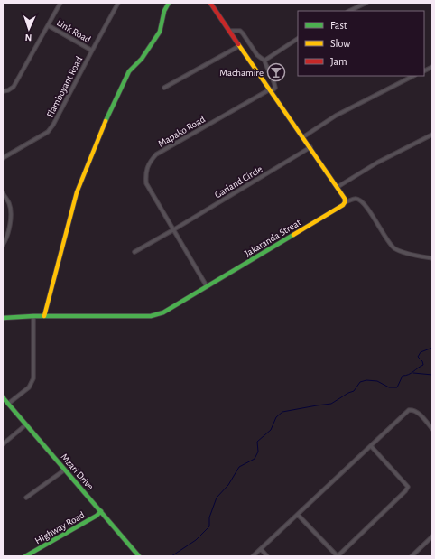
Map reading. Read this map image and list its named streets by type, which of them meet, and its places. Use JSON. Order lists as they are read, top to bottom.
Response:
{
  "streets": {
    "street": [
      "Link Road",
      "Flamboyant Road",
      "Mapako Road",
      "Garland Circle",
      "Jakaranda Streat",
      "Mzari Drive",
      "Highway Road"
    ]
  },
  "crossings": [
    ["Link Road", "Flamboyant Road"],
    ["Mapako Road", "Garland Circle"],
    ["Mapako Road", "Jakaranda Streat"],
    ["Mzari Drive", "Highway Road"]
  ],
  "places": {
    "bar": ["Machamire"]
  },
  "legend": ["Fast", "Slow", "Jam"],
  "north": "bottom"
}
